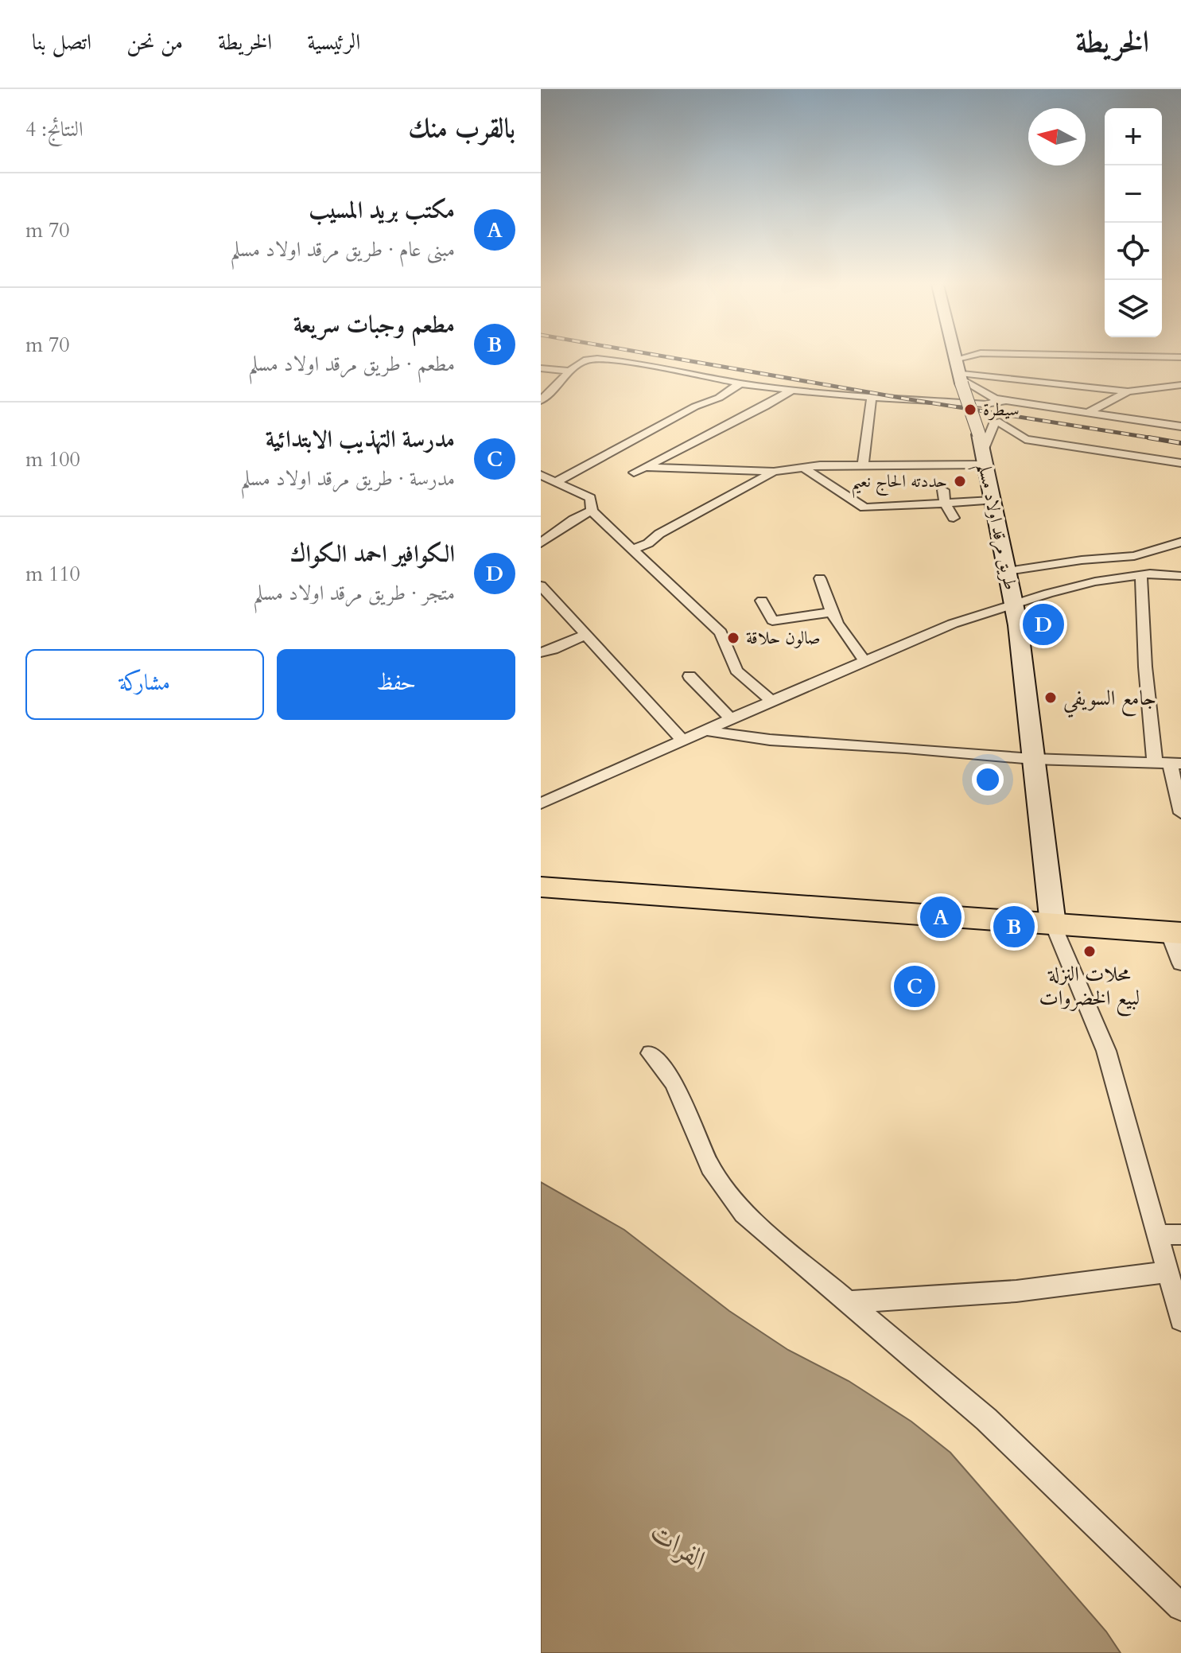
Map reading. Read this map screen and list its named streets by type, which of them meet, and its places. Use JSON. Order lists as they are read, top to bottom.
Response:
{
  "streets": {
    "street": ["طريق مرقد اولاد مسلم"]
  },
  "water": ["الفرات"],
  "places": [
    "سيطرة",
    "حددته الحاج نعيم",
    "صالون حلاقة",
    "جامع السويفي",
    "محلات النزلة لبيع الخضروات"
  ],
  "north": "left",
  "page": {
    "header": "الخريطة",
    "nav": [
      "الرئيسية",
      "الخريطة",
      "من نحن",
      "اتصل بنا"
    ],
    "heading": ["بالقرب منك", "النتائج: 4"],
    "map_buttons": ["+", "−"],
    "list": [
      {
        "mark": "A",
        "name": "مكتب بريد المسيب",
        "note": "مبنى عام · طريق مرقد اولاد مسلم",
        "value": "70 m"
      },
      {
        "mark": "B",
        "name": "مطعم وجبات سريعة",
        "note": "مطعم · طريق مرقد اولاد مسلم",
        "value": "70 m"
      },
      {
        "mark": "C",
        "name": "مدرسة التهذيب الابتدائية",
        "note": "مدرسة · طريق مرقد اولاد مسلم",
        "value": "100 m"
      },
      {
        "mark": "D",
        "name": "الكوافير احمد الكواك",
        "note": "متجر · طريق مرقد اولاد مسلم",
        "value": "110 m"
      }
    ],
    "pins": [
      "D",
      "A",
      "B",
      "C"
    ],
    "buttons": ["حفظ", "مشاركة"]
  }
}
